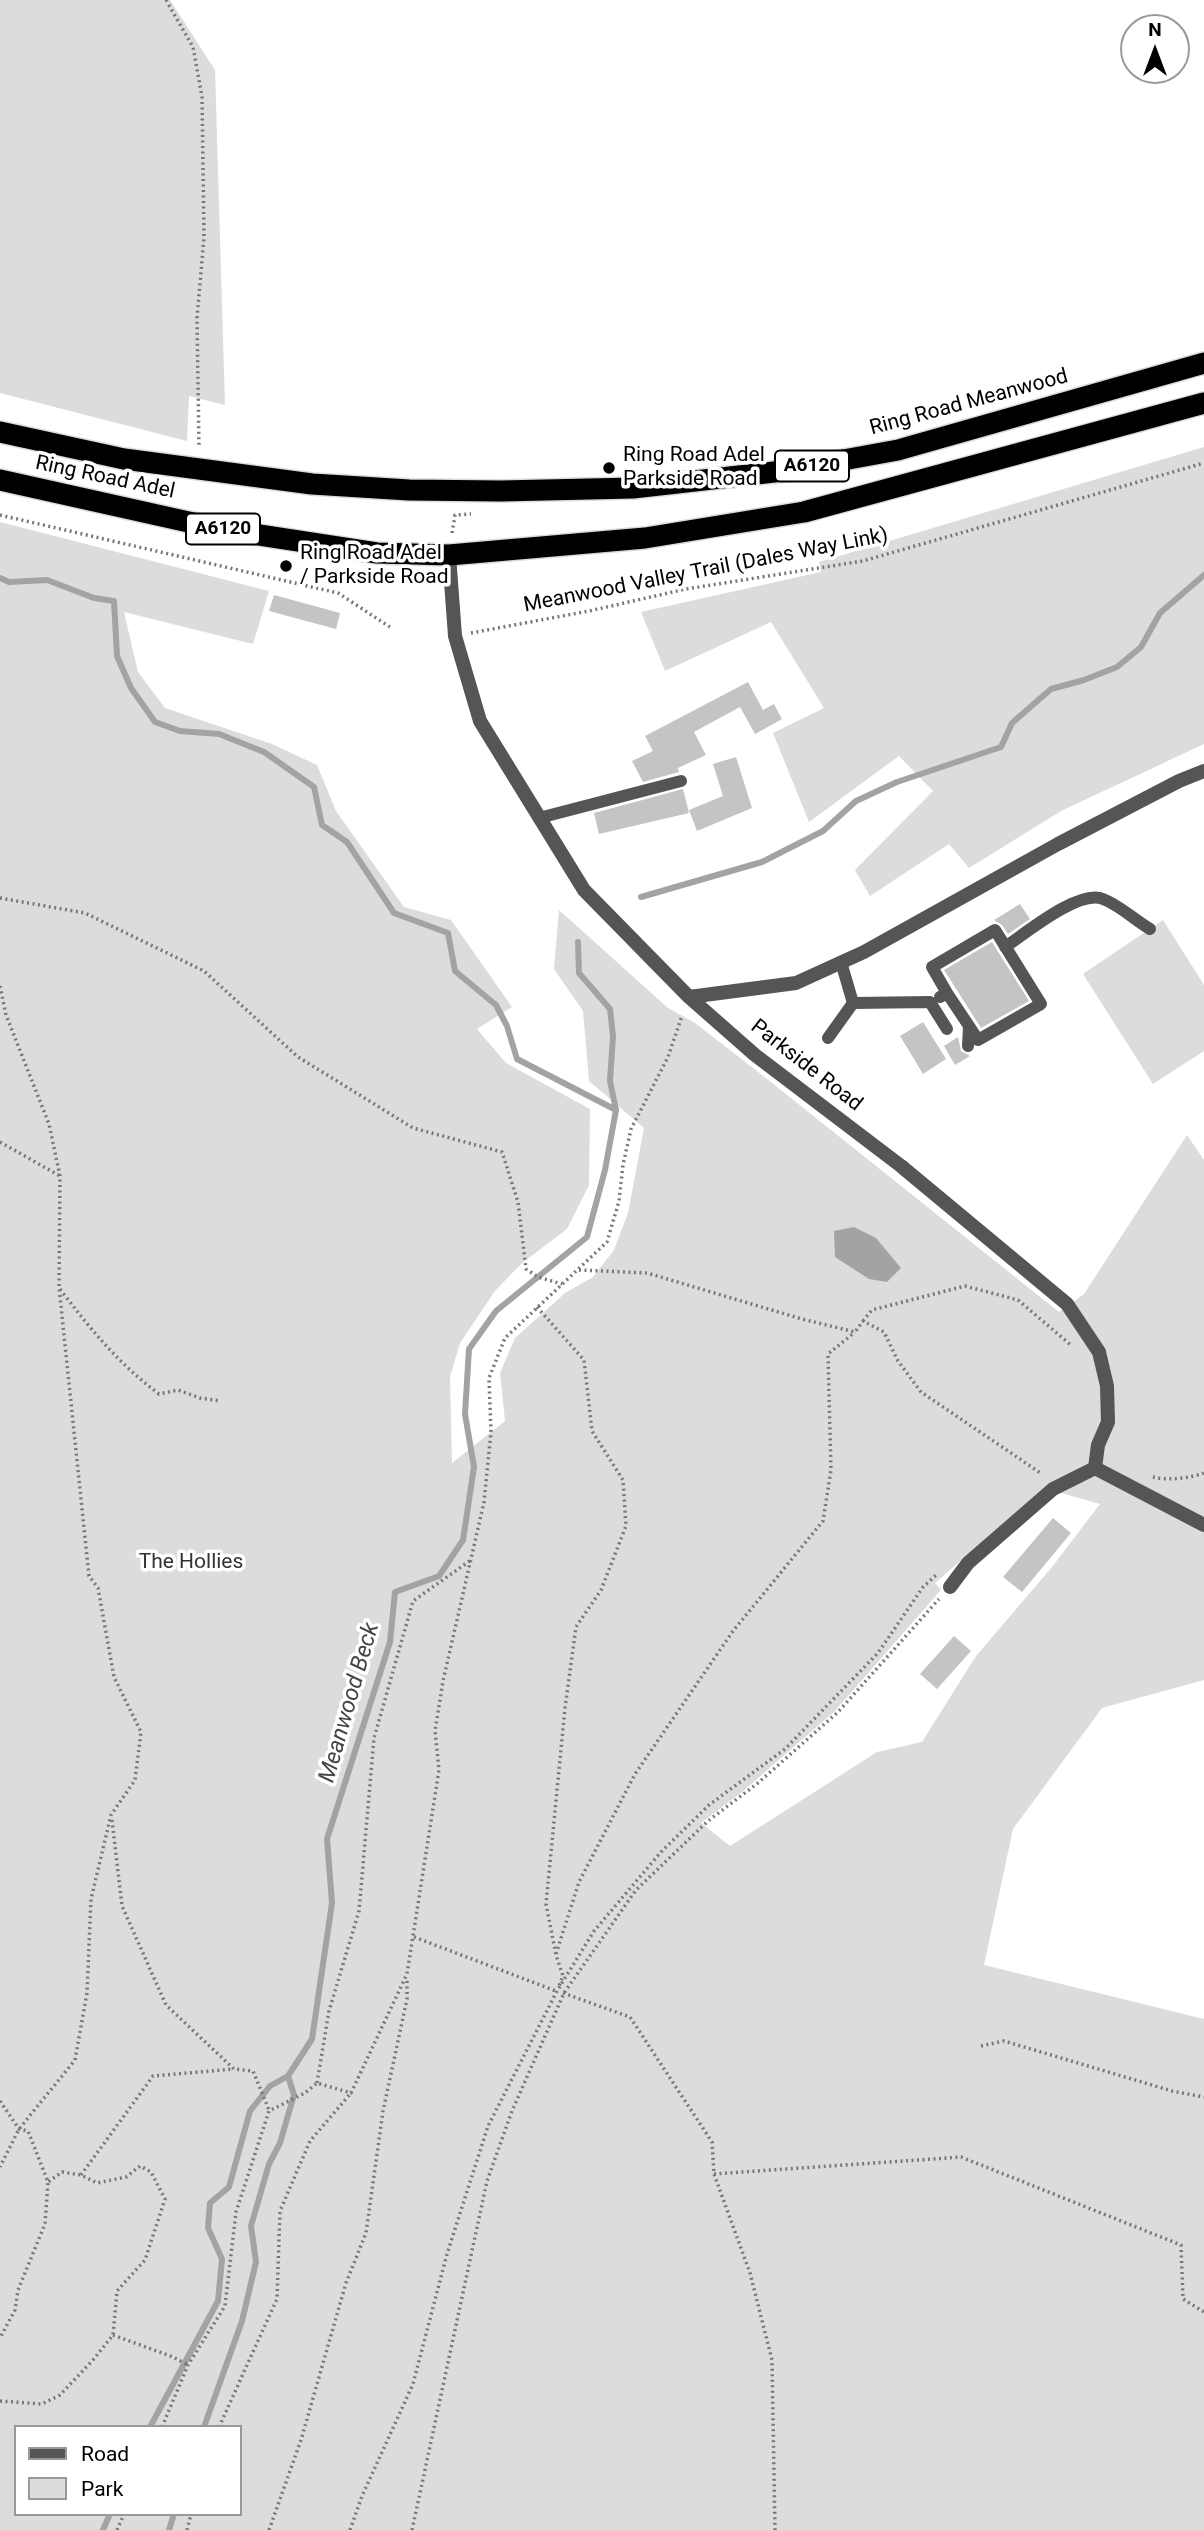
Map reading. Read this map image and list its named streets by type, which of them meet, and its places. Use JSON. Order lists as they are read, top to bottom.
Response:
{
  "streets": {
    "highway": ["Ring Road Meanwood", "A6120", "Ring Road Adel"],
    "street": ["Parkside Road"],
    "path": ["Meanwood Valley Trail (Dales Way Link)"]
  },
  "crossings": [
    ["Ring Road Meanwood", "Ring Road Adel"],
    ["A6120", "Ring Road Adel"],
    ["A6120", "Parkside Road"],
    ["Ring Road Adel", "Parkside Road"],
    ["Meanwood Valley Trail (Dales Way Link)", "Parkside Road"]
  ],
  "water": ["Meanwood Beck"],
  "parks": ["The Hollies"],
  "places": ["Ring Road Adel Parkside Road", "Ring Road Adel / Parkside Road"],
  "legend": ["Road", "Park"],
  "north": "top"
}
